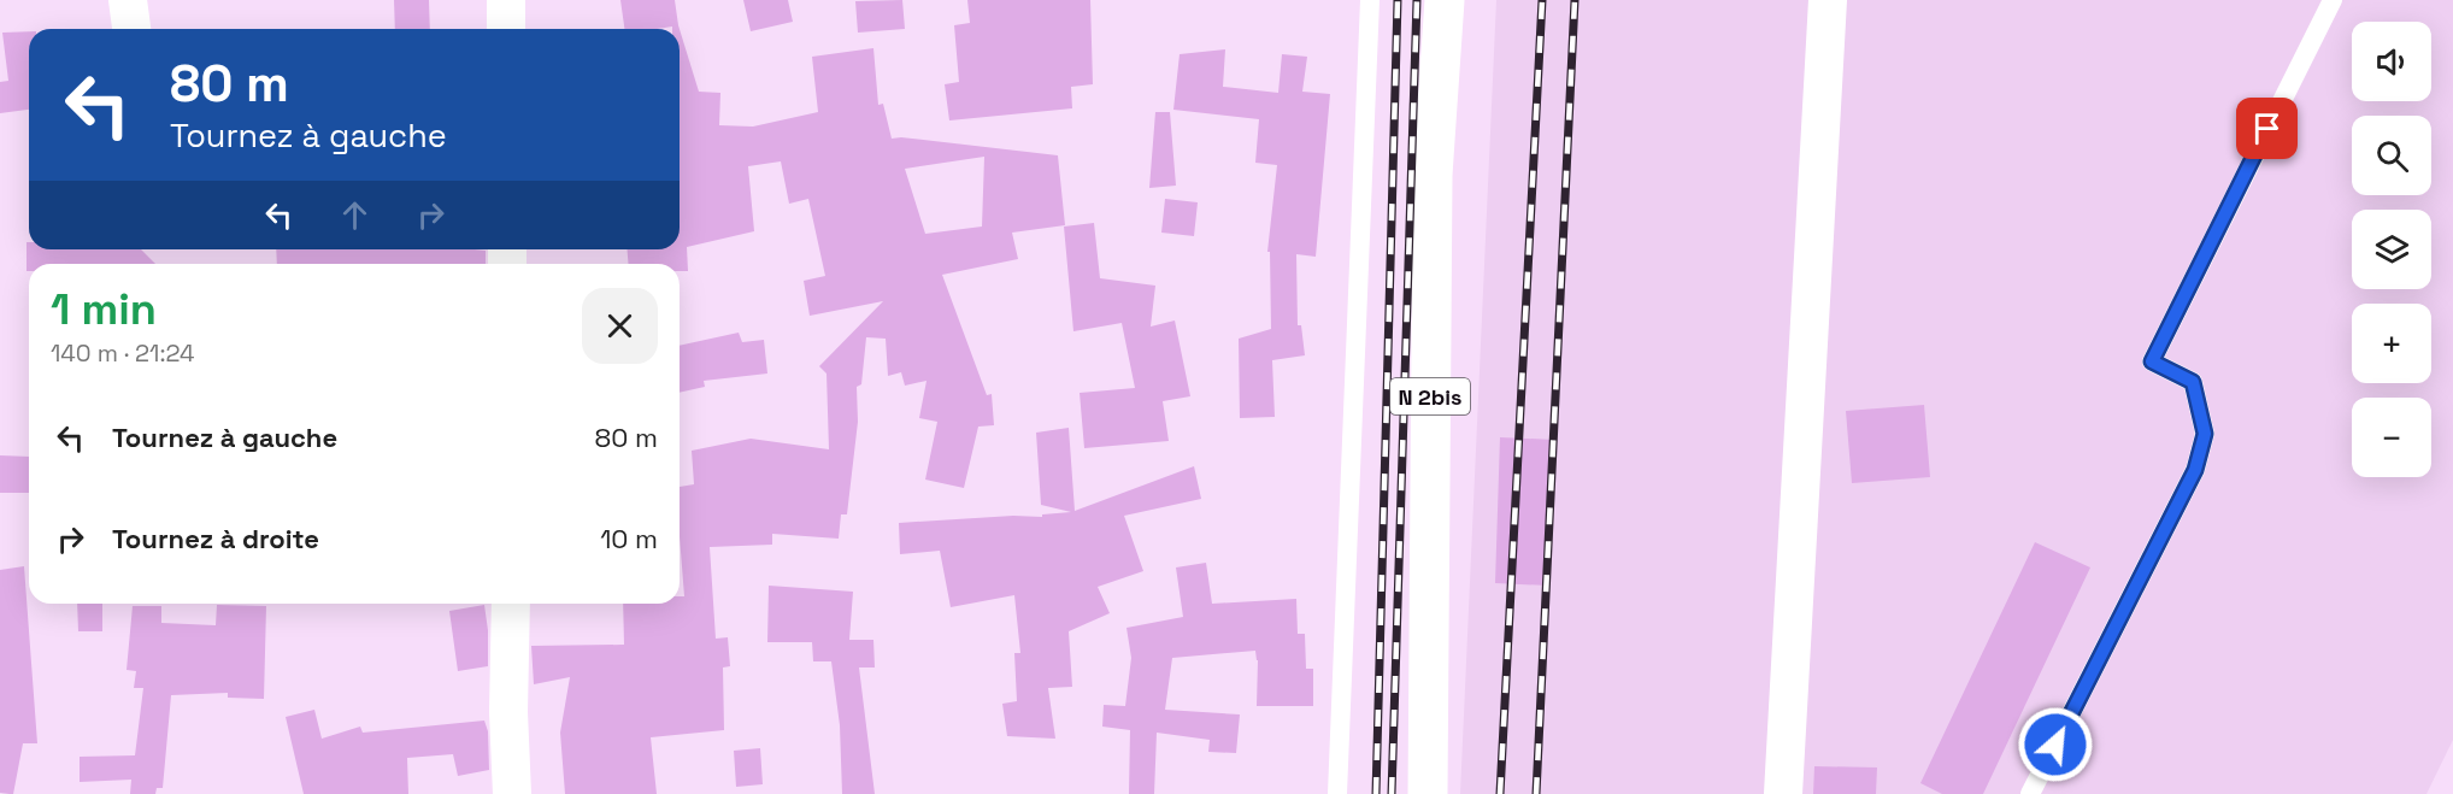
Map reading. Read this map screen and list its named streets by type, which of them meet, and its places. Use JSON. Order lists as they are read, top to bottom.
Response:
{
  "streets": {
    "main road": ["N 2bis"]
  },
  "page": {
    "map_buttons": ["+", "−"],
    "turn": ["80 m", "Tournez à gauche"],
    "heading": ["1 min", "140 m · 21:24"],
    "list": [
      {
        "name": "Tournez à gauche",
        "value": "80 m"
      },
      {
        "name": "Tournez à droite",
        "value": "10 m"
      }
    ]
  }
}
